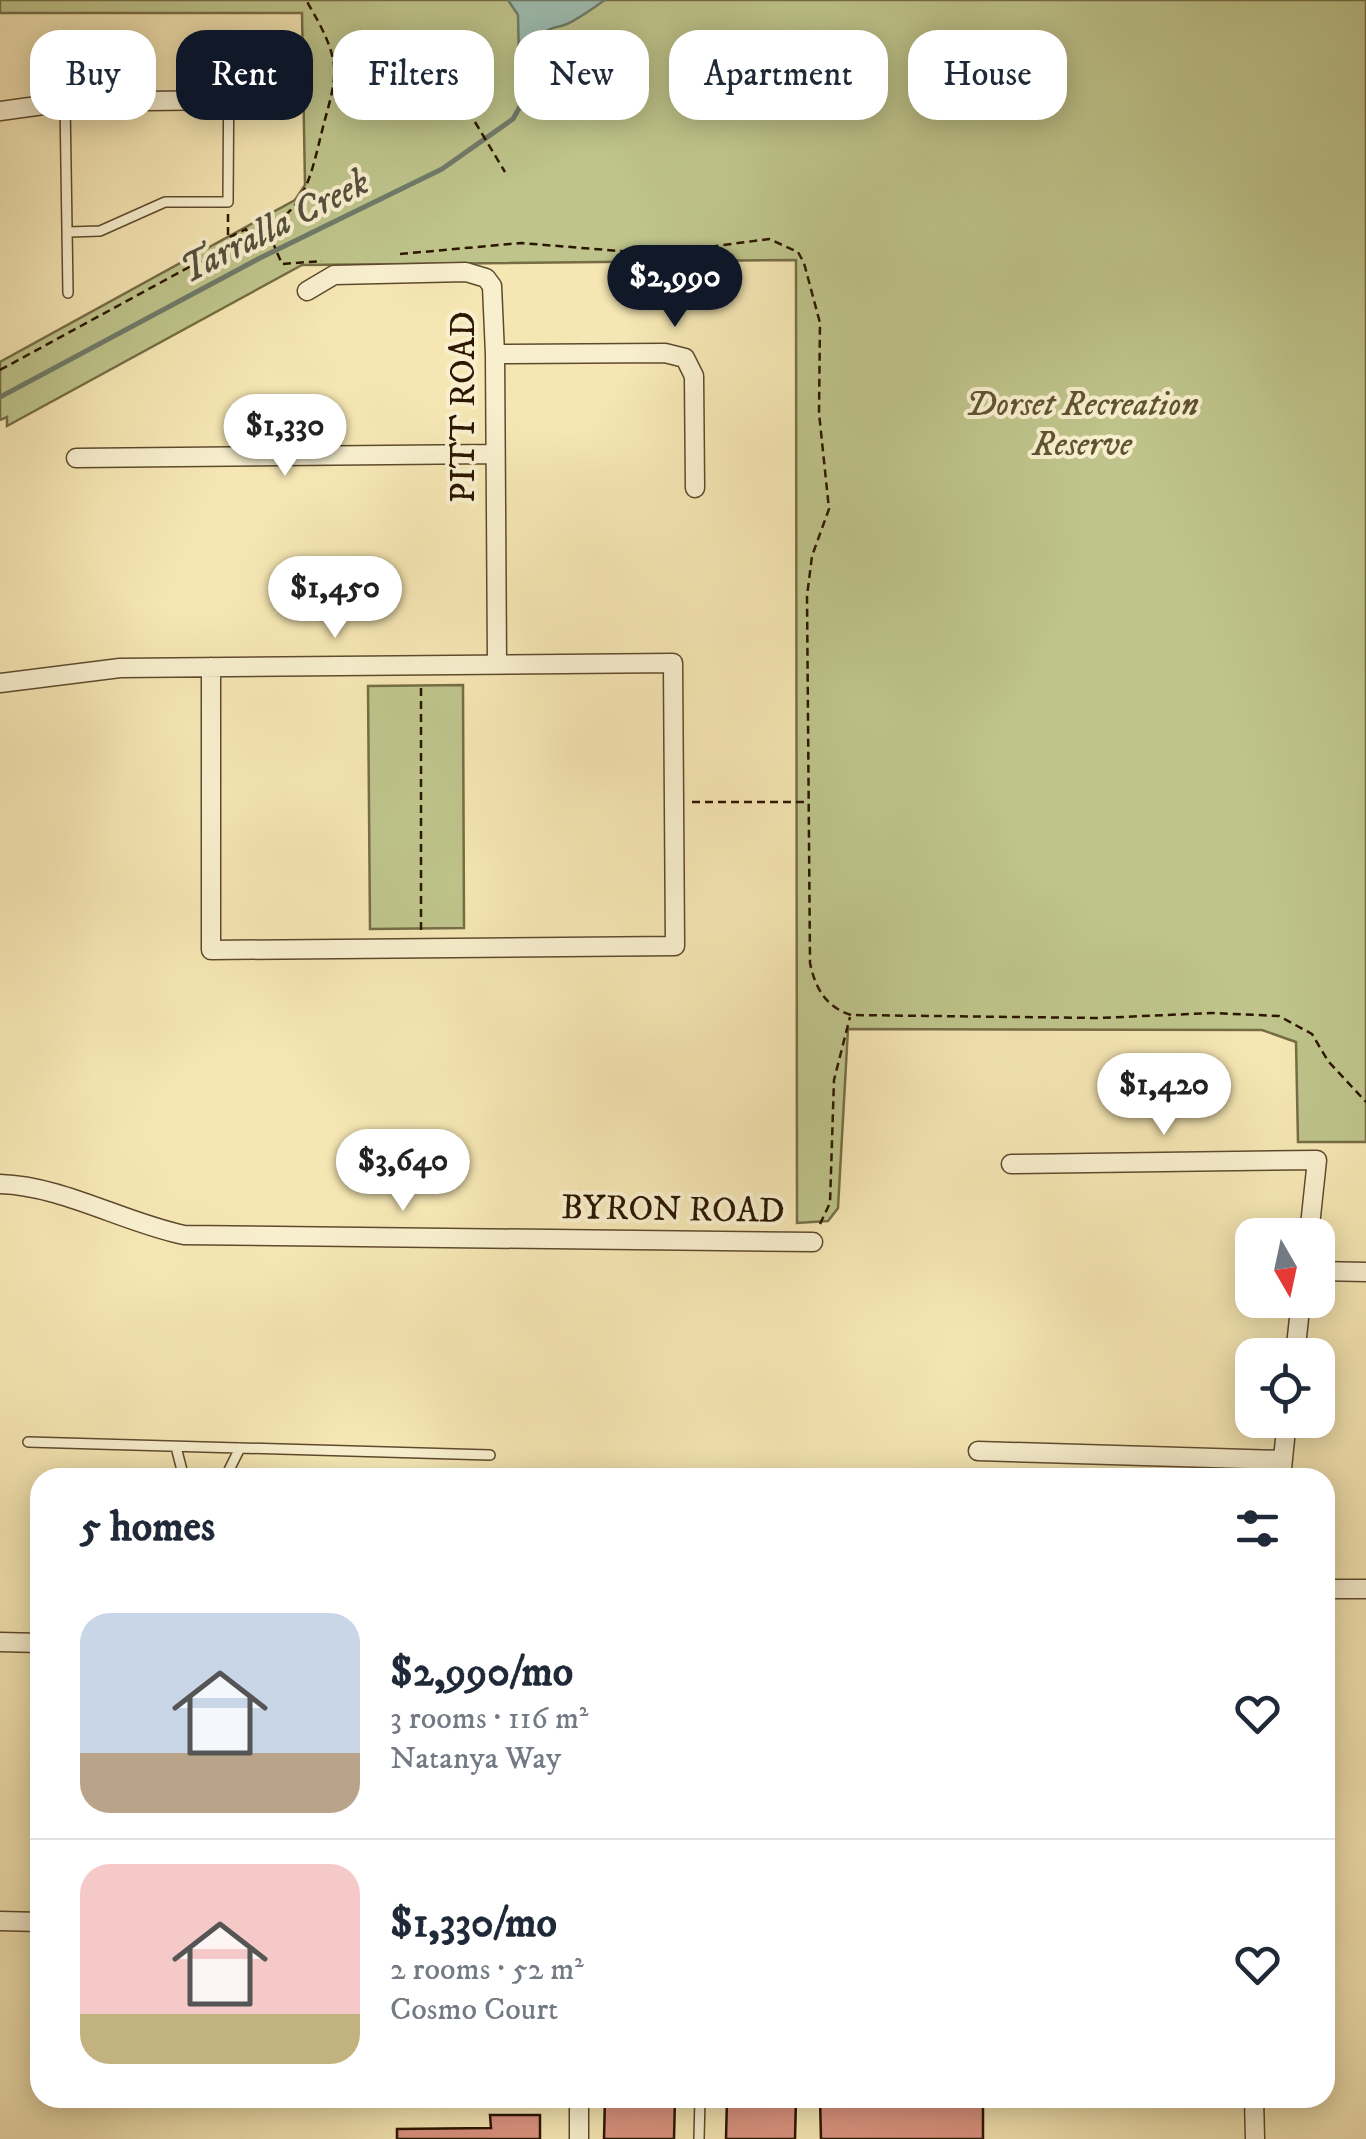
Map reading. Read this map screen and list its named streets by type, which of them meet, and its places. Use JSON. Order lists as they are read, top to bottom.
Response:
{
  "streets": {
    "street": ["PITT ROAD", "BYRON ROAD"]
  },
  "water": ["Tarralla Creek"],
  "parks": ["Dorset Recreation Reserve"],
  "north": "bottom",
  "page": {
    "chip": [
      "Buy",
      "Rent",
      "Filters",
      "New",
      "Apartment",
      "House"
    ],
    "price": [
      "$2,990",
      "$1,330",
      "$1,450",
      "$1,420",
      "$3,640"
    ],
    "heading": "5 homes",
    "list": [
      {
        "name": "$2,990/mo",
        "note": "3 rooms · 116 m² · Natanya Way"
      },
      {
        "name": "$1,330/mo",
        "note": "2 rooms · 52 m² · Cosmo Court"
      }
    ]
  }
}
